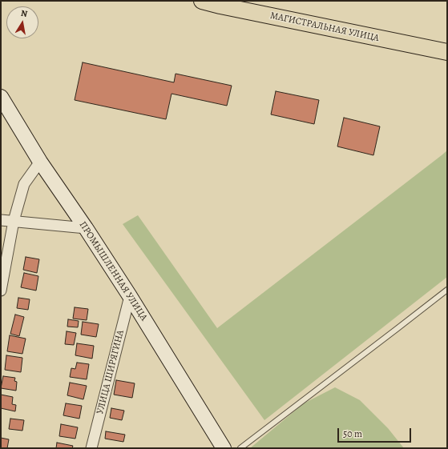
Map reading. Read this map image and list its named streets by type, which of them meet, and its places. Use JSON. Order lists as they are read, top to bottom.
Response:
{
  "streets": {
    "main road": ["МАГИСТРАЛЬНАЯ УЛИЦА"],
    "street": ["ПРОМЫШЛЕННАЯ УЛИЦА", "УЛИЦА ШИРЯГИНА"]
  },
  "crossings": [
    ["ПРОМЫШЛЕННАЯ УЛИЦА", "УЛИЦА ШИРЯГИНА"]
  ],
  "scale_bar": "50 m",
  "north": "top"
}
